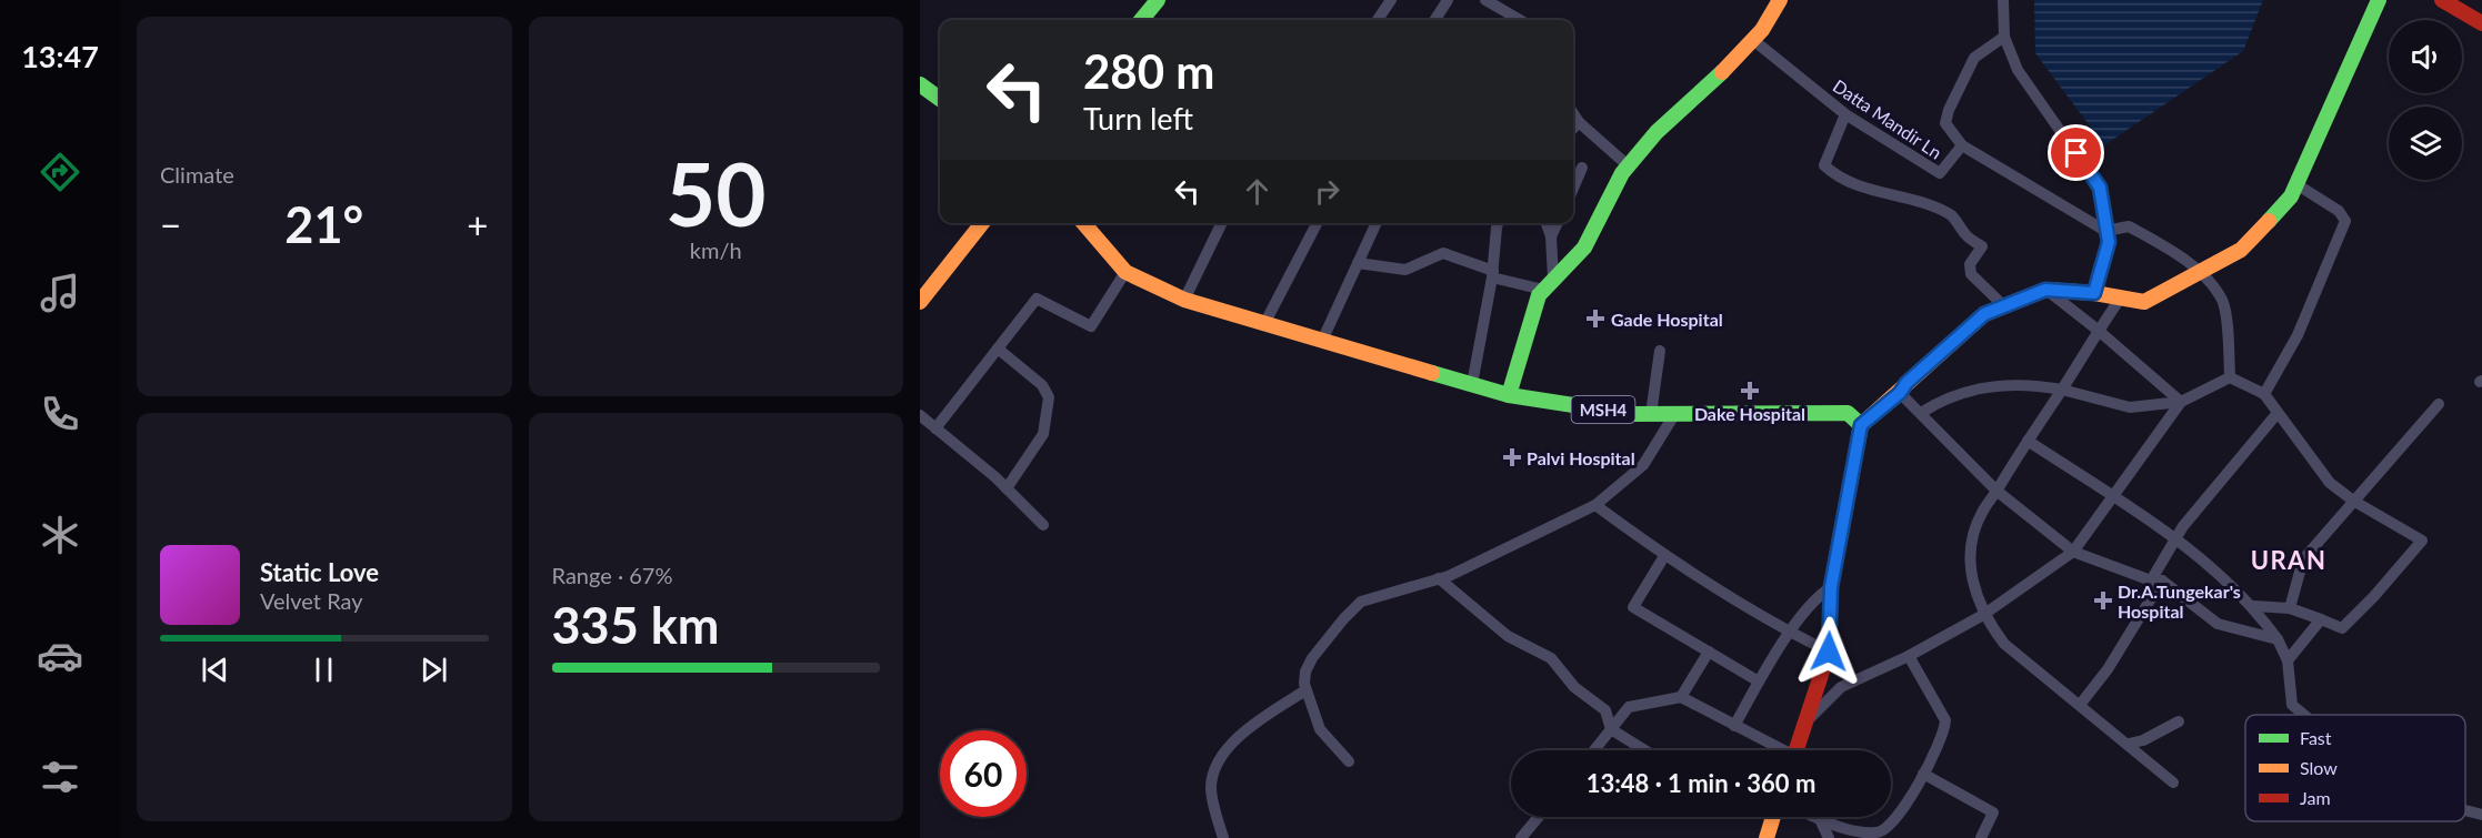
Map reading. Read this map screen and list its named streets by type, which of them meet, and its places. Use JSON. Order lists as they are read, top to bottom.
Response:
{
  "streets": {
    "main road": ["MSH4"],
    "street": ["Datta Mandir Ln"]
  },
  "districts": ["URAN"],
  "places": {
    "health": [
      "Gade Hospital",
      "Dake Hospital",
      "Palvi Hospital",
      "Dr.A.Tungekar's Hospital"
    ]
  },
  "legend": ["Fast", "Slow", "Jam"],
  "page": {
    "tabs": "13:47",
    "tile": [
      "Climate",
      ["50", "km/h"],
      ["Range · 67%", "335 km"]
    ],
    "turn": ["280 m", "Turn left"],
    "heat": ["−", "21°", "+"],
    "song": ["Static Love", "Velvet Ray"],
    "limit": "60",
    "trip": "13:48 · 1 min · 360 m"
  }
}
